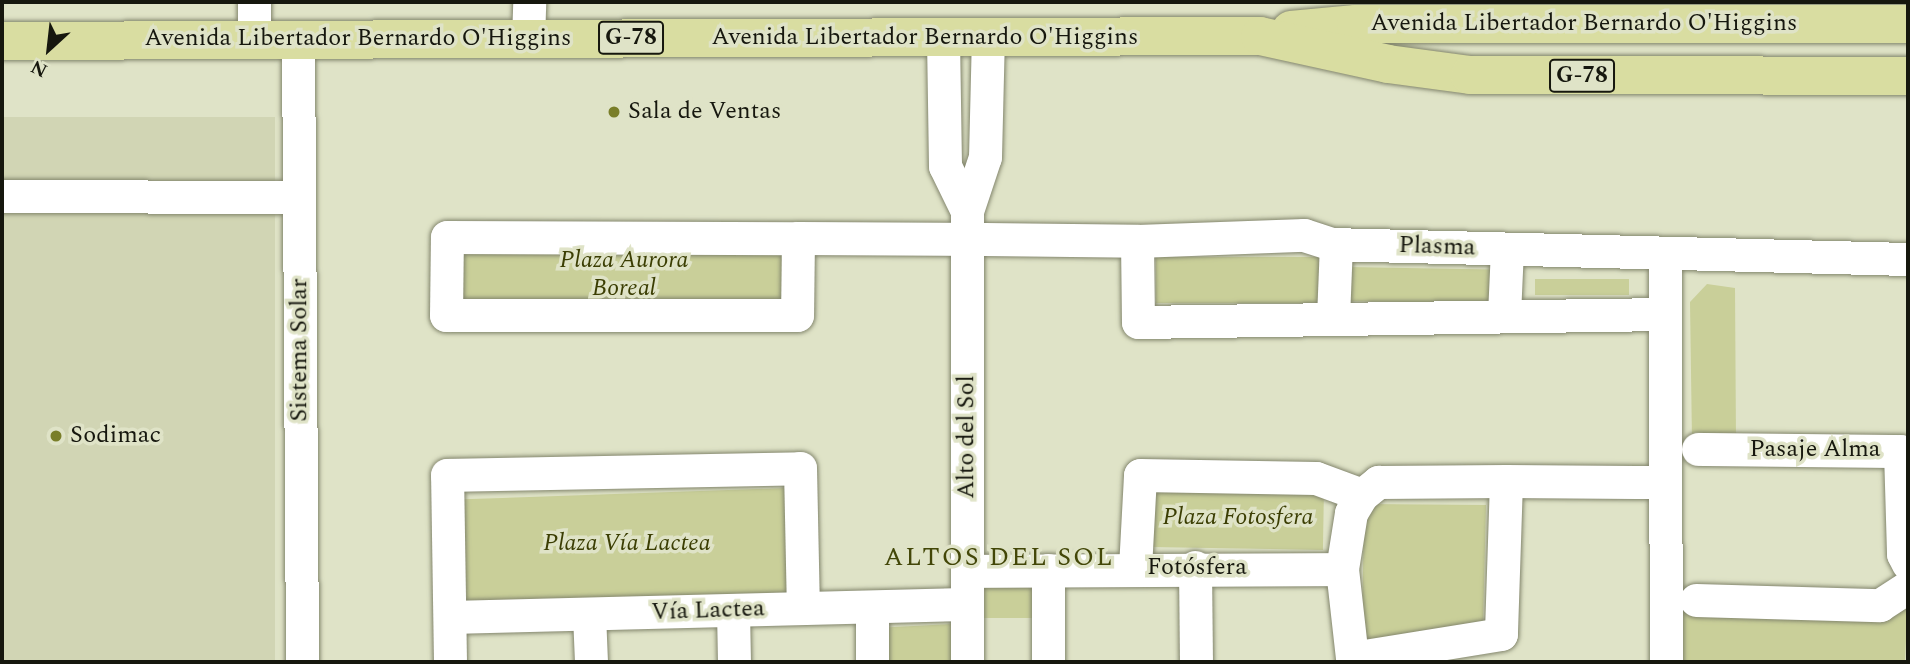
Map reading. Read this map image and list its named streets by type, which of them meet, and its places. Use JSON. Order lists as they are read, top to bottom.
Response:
{
  "streets": {
    "main road": ["Avenida Libertador Bernardo O'Higgins", "G-78"],
    "street": [
      "Plasma",
      "Sistema Solar",
      "Alto del Sol",
      "Pasaje Alma",
      "Fotósfera",
      "Vía Lactea"
    ]
  },
  "crossings": [
    ["Avenida Libertador Bernardo O'Higgins", "Sistema Solar"],
    ["Avenida Libertador Bernardo O'Higgins", "Alto del Sol"],
    ["Plasma", "Alto del Sol"],
    ["Alto del Sol", "Fotósfera"],
    ["Alto del Sol", "Vía Lactea"]
  ],
  "districts": ["ALTOS DEL SOL"],
  "parks": ["Plaza Aurora Boreal", "Plaza Fotosfera", "Plaza Vía Lactea"],
  "places": ["Sala de Ventas", "Sodimac"],
  "north": "bottom left"
}
